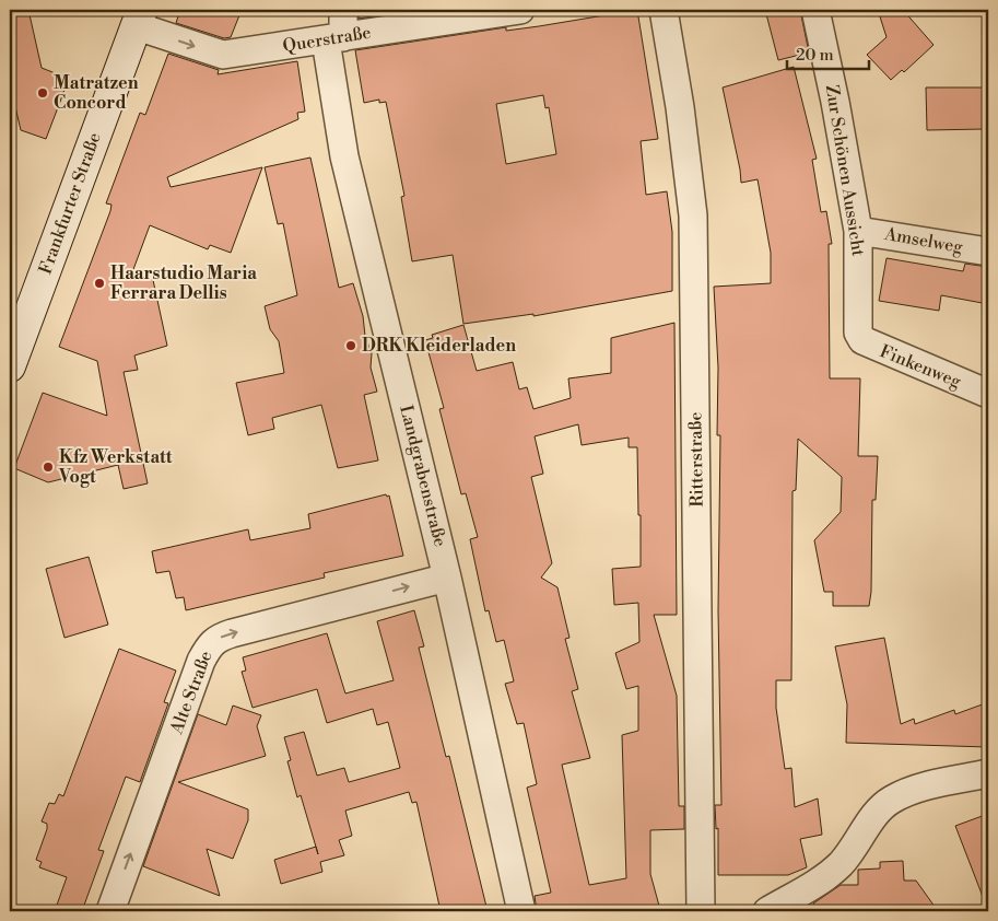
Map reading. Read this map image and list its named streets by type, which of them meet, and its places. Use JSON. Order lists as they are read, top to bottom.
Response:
{
  "streets": {
    "main road": ["Frankfurter Straße"],
    "street": [
      "Querstraße",
      "Zur Schönen Aussicht",
      "Amselweg",
      "Finkenweg",
      "Ritterstraße",
      "Landgrabenstraße",
      "Alte Straße"
    ]
  },
  "crossings": [
    ["Querstraße", "Frankfurter Straße"],
    ["Querstraße", "Landgrabenstraße"],
    ["Zur Schönen Aussicht", "Amselweg"],
    ["Zur Schönen Aussicht", "Finkenweg"],
    ["Landgrabenstraße", "Alte Straße"]
  ],
  "one_way": ["Querstraße", "Alte Straße"],
  "places": [
    "Matratzen Concord",
    "Haarstudio Maria Ferrara Dellis",
    "DRK Kleiderladen",
    "Kfz Werkstatt Vogt"
  ],
  "scale_bar": "20 m"
}
